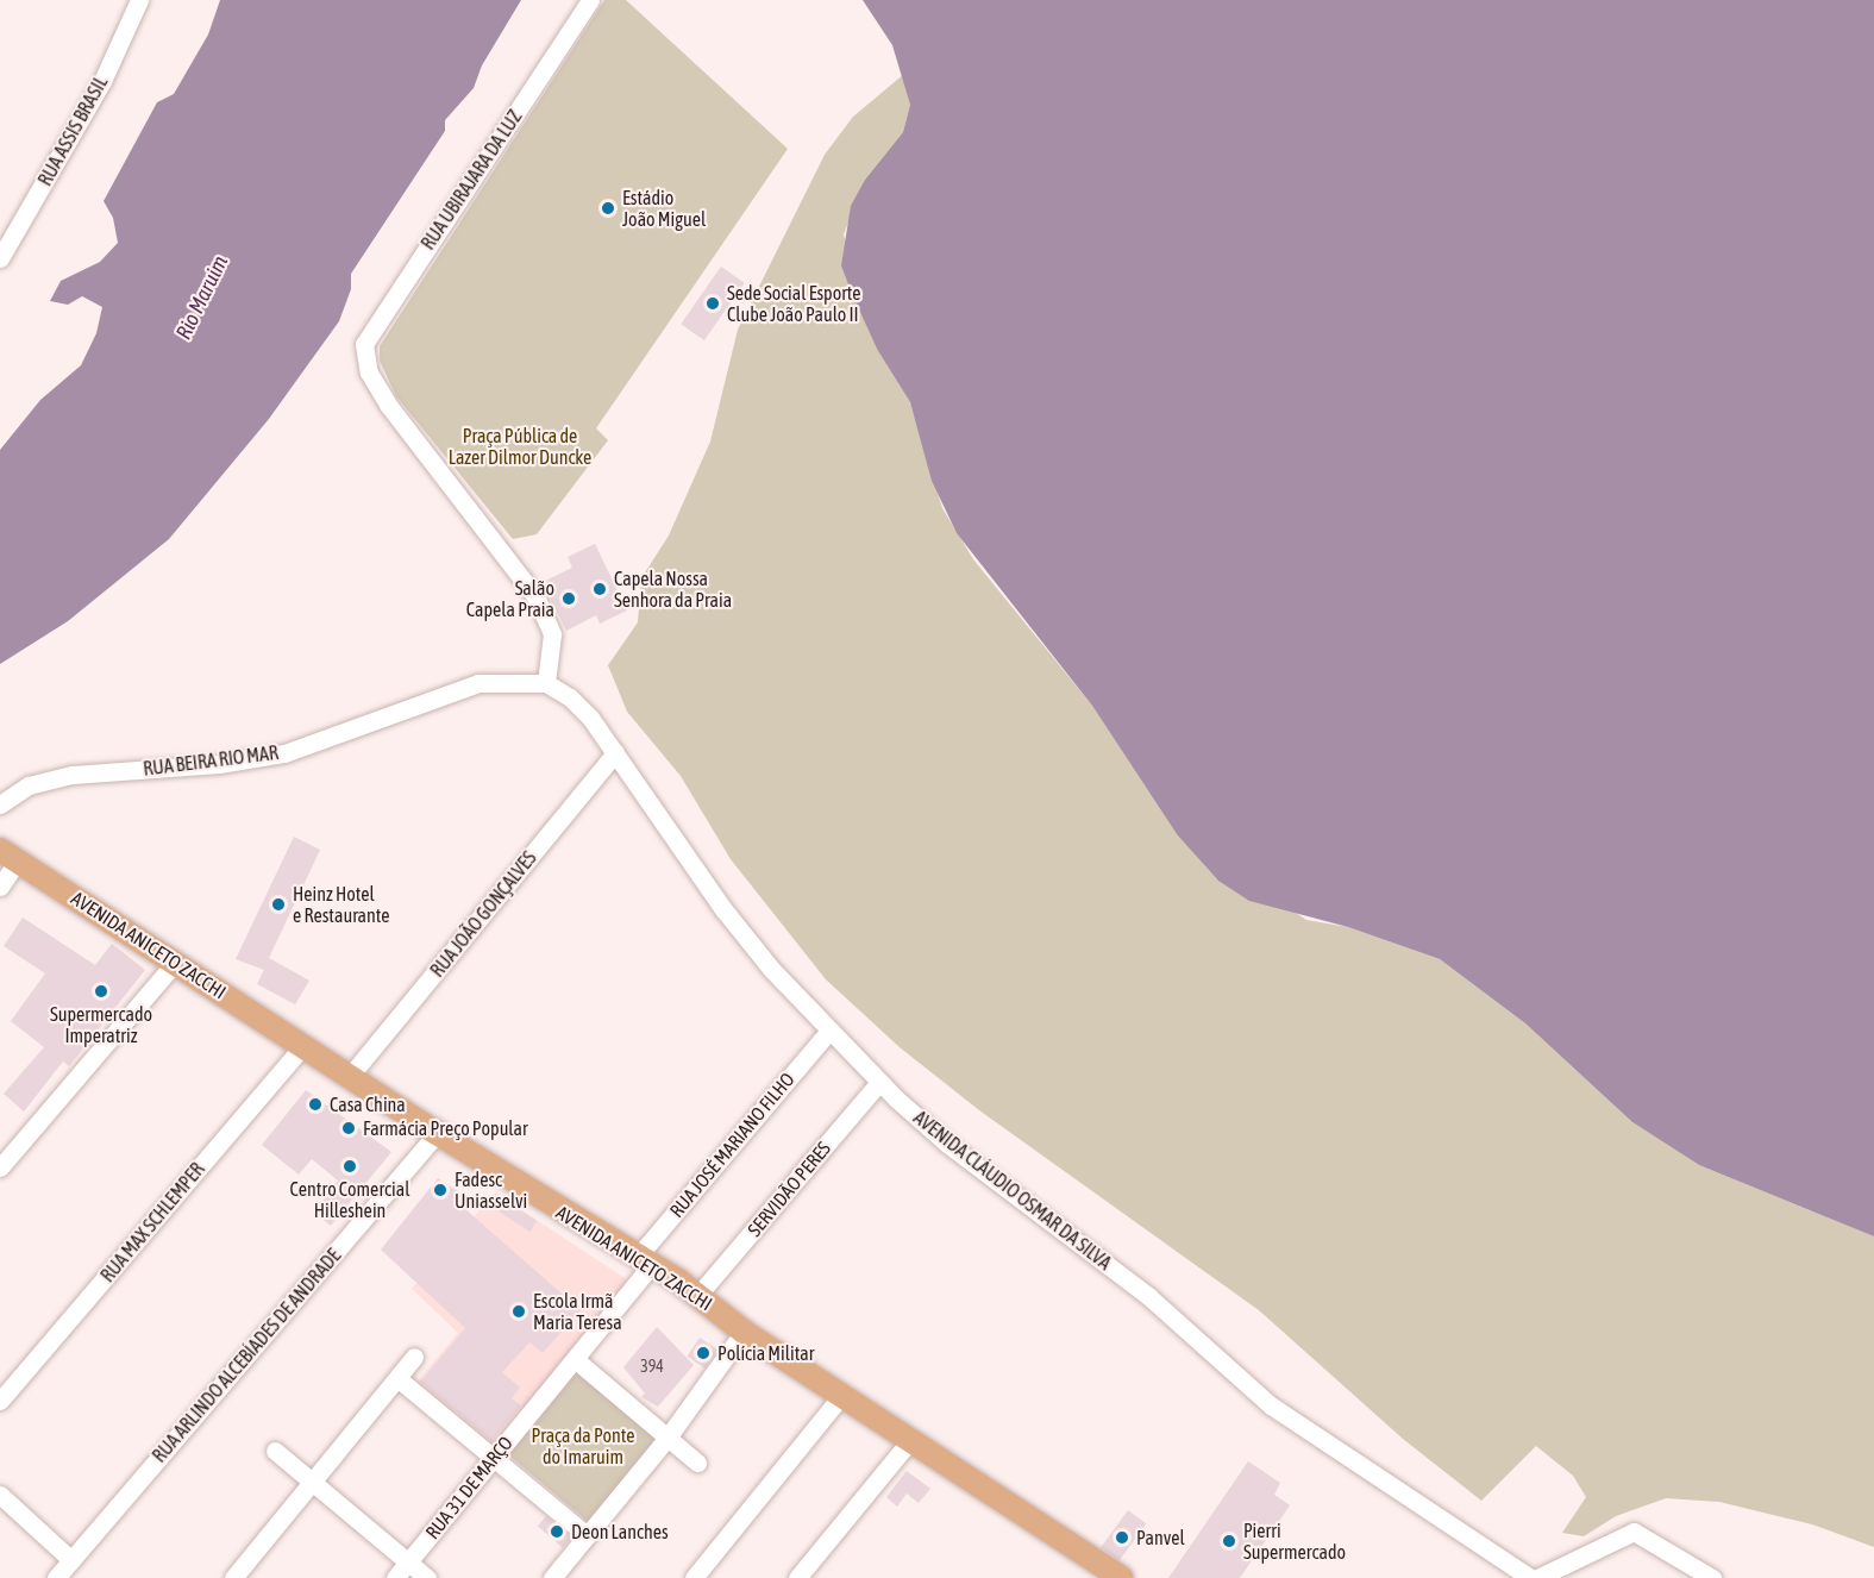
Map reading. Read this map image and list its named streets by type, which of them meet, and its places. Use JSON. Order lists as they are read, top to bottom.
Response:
{
  "streets": {
    "main road": ["AVENIDA ANICETO ZACCHI"],
    "street": [
      "RUA ASSIS BRASIL",
      "RUA UBIRAJARA DA LUZ",
      "RUA BEIRA RIO MAR",
      "RUA JOÃO GONÇALVES",
      "RUA JOSÉ MARIANO FILHO",
      "SERVIDÃO PERES",
      "AVENIDA CLÁUDIO OSMAR DA SILVA",
      "RUA MAX SCHLEMPER",
      "RUA ARLINDO ALCEBÍADES DE ANDRADE",
      "RUA 31 DE MARÇO"
    ]
  },
  "crossings": [
    ["RUA UBIRAJARA DA LUZ", "RUA BEIRA RIO MAR"],
    ["RUA UBIRAJARA DA LUZ", "AVENIDA CLÁUDIO OSMAR DA SILVA"],
    ["RUA BEIRA RIO MAR", "AVENIDA CLÁUDIO OSMAR DA SILVA"],
    ["RUA JOÃO GONÇALVES", "AVENIDA ANICETO ZACCHI"],
    ["RUA JOÃO GONÇALVES", "AVENIDA CLÁUDIO OSMAR DA SILVA"],
    ["AVENIDA ANICETO ZACCHI", "RUA JOSÉ MARIANO FILHO"],
    ["AVENIDA ANICETO ZACCHI", "SERVIDÃO PERES"],
    ["AVENIDA ANICETO ZACCHI", "RUA MAX SCHLEMPER"],
    ["AVENIDA ANICETO ZACCHI", "RUA ARLINDO ALCEBÍADES DE ANDRADE"],
    ["AVENIDA ANICETO ZACCHI", "RUA 31 DE MARÇO"],
    ["RUA JOSÉ MARIANO FILHO", "AVENIDA CLÁUDIO OSMAR DA SILVA"],
    ["RUA JOSÉ MARIANO FILHO", "RUA 31 DE MARÇO"],
    ["SERVIDÃO PERES", "AVENIDA CLÁUDIO OSMAR DA SILVA"]
  ],
  "water": ["Rio Maruim"],
  "parks": ["Praça Pública de Lazer Dilmor Duncke", "Praça da Ponte do Imaruim"],
  "places": [
    "Estádio João Miguel",
    "Sede Social Esporte Clube João Paulo II",
    "Capela Nossa Senhora da Praia",
    "Salão Capela Praia",
    "Heinz Hotel e Restaurante",
    "Supermercado Imperatriz",
    "Casa China",
    "Farmácia Preço Popular",
    "Centro Comercial Hilleshein",
    "Fadesc Uniasselvi",
    "Escola Irmã Maria Teresa",
    "Polícia Militar",
    "Deon Lanches",
    "Panvel",
    "Pierri Supermercado"
  ],
  "house_numbers": ["394"]
}
